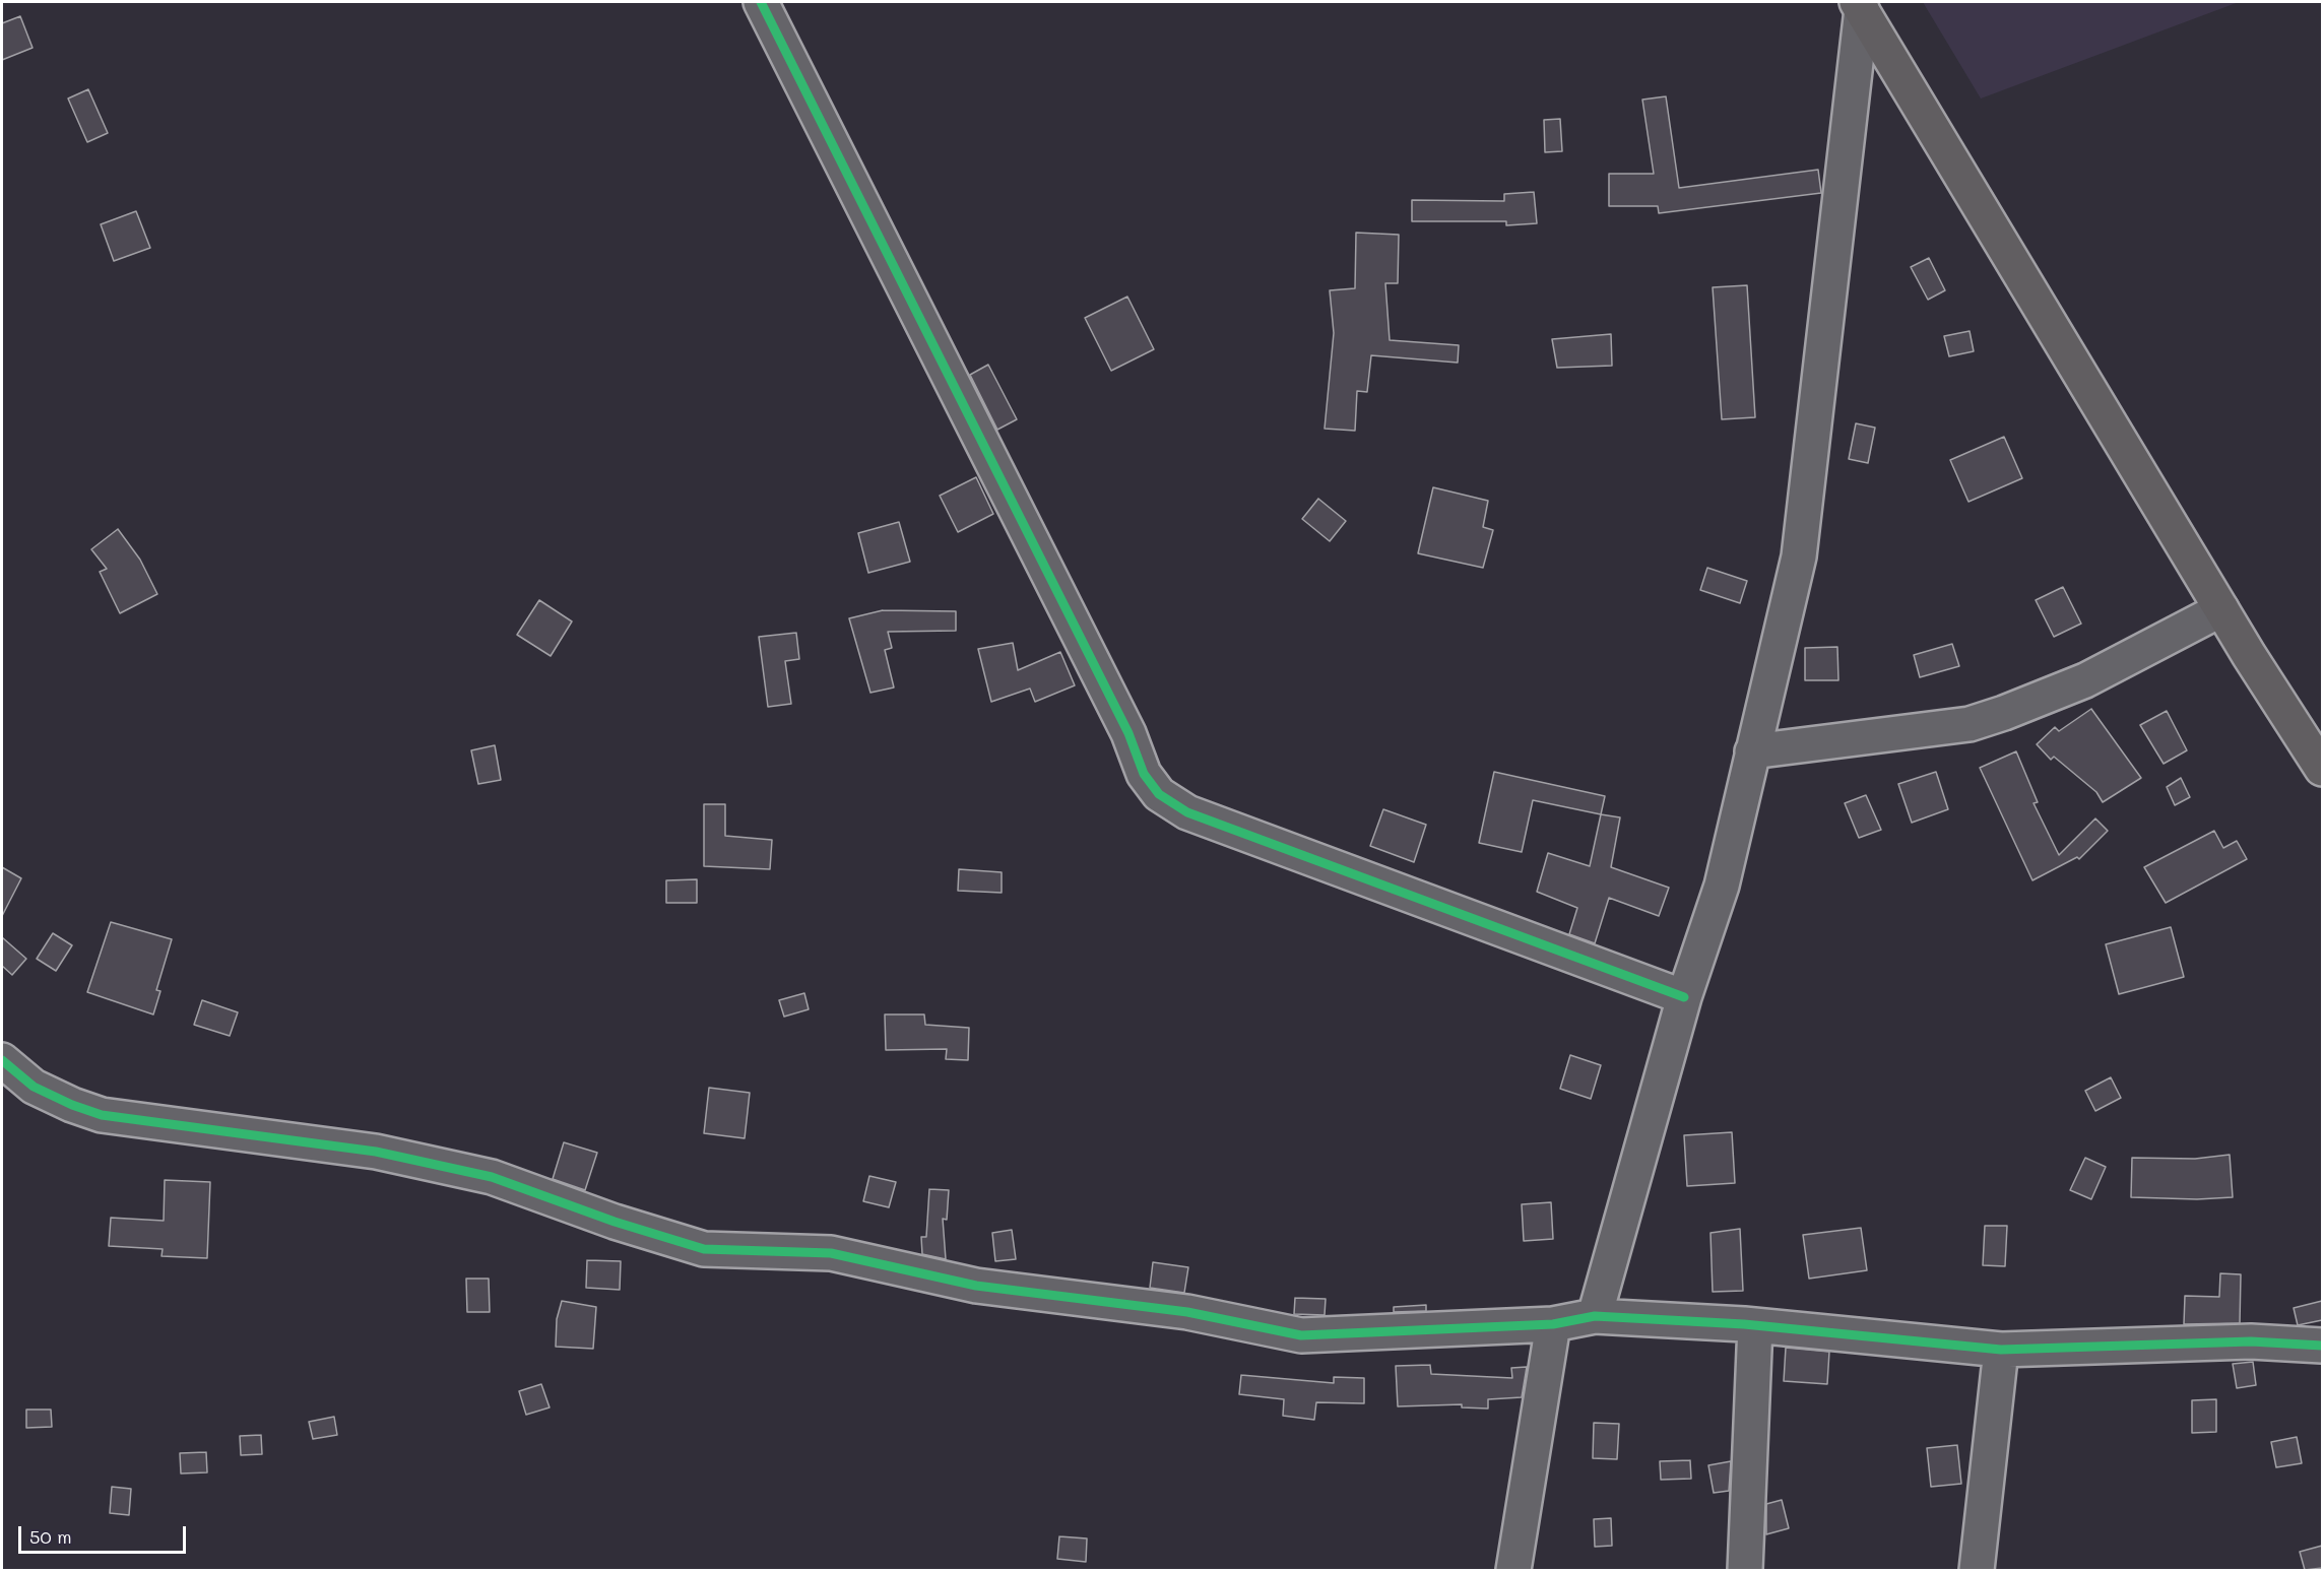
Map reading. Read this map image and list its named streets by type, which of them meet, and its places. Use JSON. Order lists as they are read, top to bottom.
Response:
{
  "scale_bar": "50 m"
}
